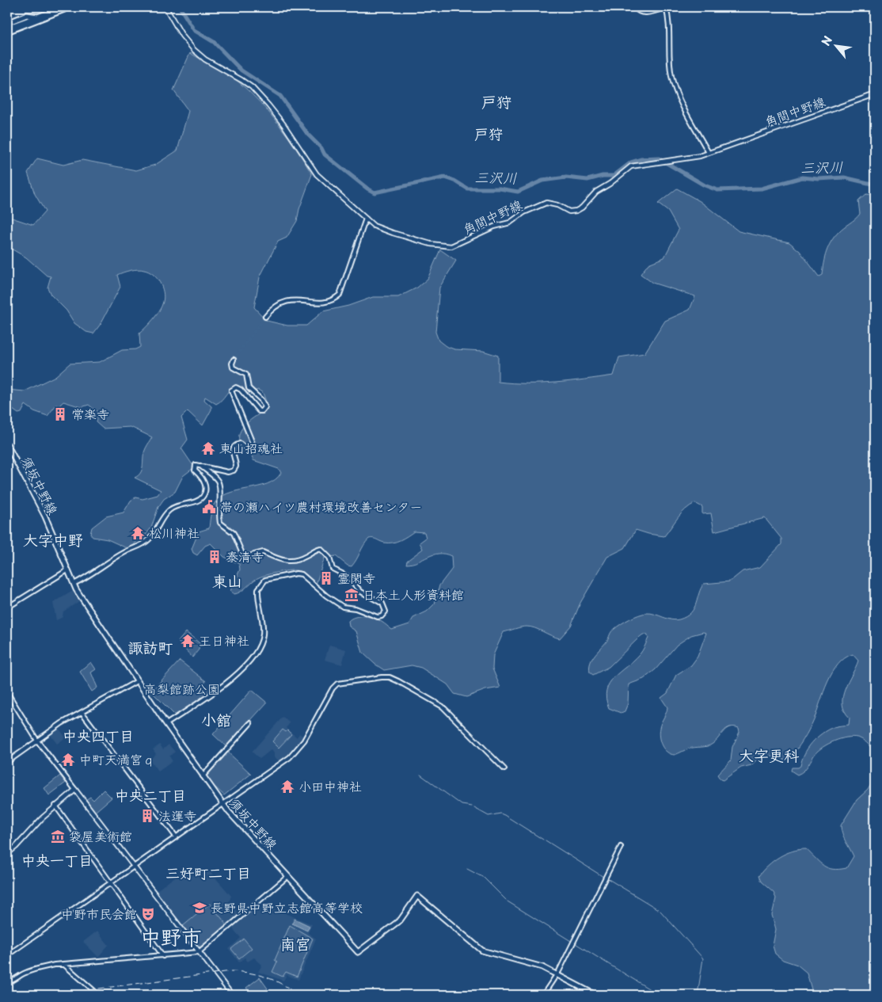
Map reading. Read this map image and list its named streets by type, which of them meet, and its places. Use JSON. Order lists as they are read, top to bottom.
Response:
{
  "streets": {
    "main road": ["角間中野線", "須坂中野線"]
  },
  "districts": [
    "戸狩",
    "戸狩",
    "大字中野",
    "東山",
    "諏訪町",
    "小舘",
    "中央四丁目",
    "大字更科",
    "中央二丁目",
    "中央一丁目",
    "三好町二丁目",
    "中野市",
    "南宮"
  ],
  "water": ["三沢川"],
  "parks": ["高梨館跡公園"],
  "places": {
    "building": [
      "常楽寺",
      "泰清寺",
      "霊閑寺",
      "法運寺"
    ],
    "temple": [
      "東山招魂社",
      "松川神社",
      "王日神社",
      "中町天満宮ｑ",
      "小田中神社"
    ],
    "public building": ["帯の瀬ハイツ農村環境改善センター"],
    "museum": ["日本土人形資料館", "袋屋美術館"],
    "school or university": ["長野県中野立志館高等学校"],
    "theatre": ["中野市民会館"]
  },
  "north": "top left"
}
